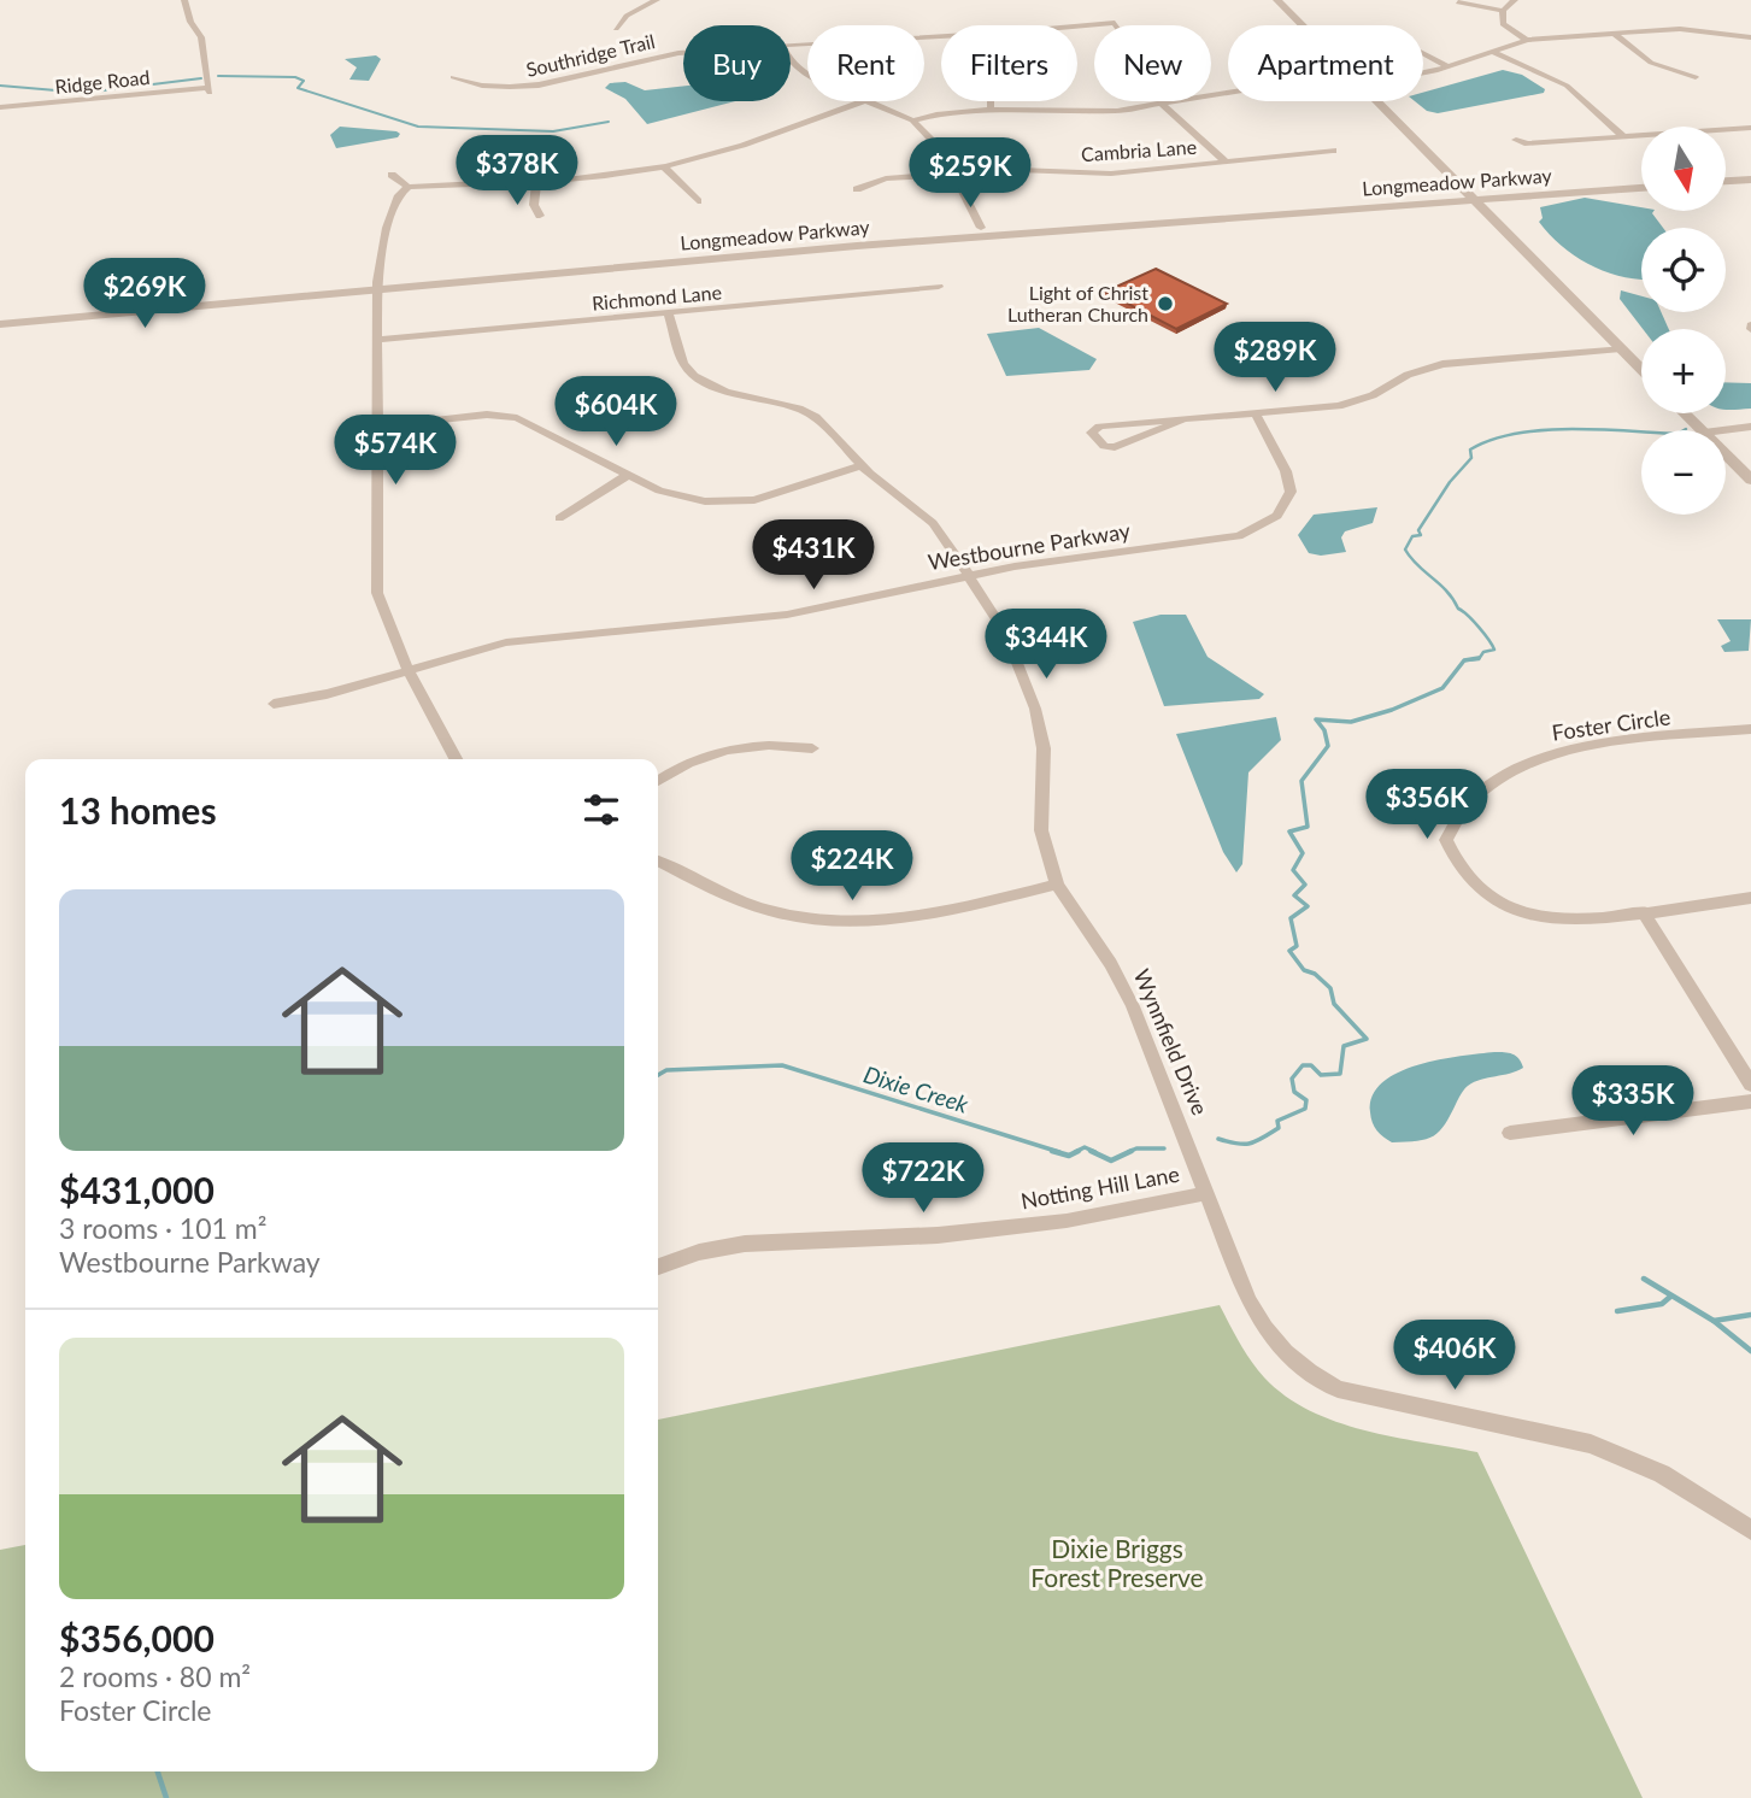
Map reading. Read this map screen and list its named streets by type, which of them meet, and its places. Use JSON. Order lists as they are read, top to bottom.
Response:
{
  "streets": {
    "street": [
      "Southridge Trail",
      "Ridge Road",
      "Cambria Lane",
      "Longmeadow Parkway",
      "Richmond Lane",
      "Westbourne Parkway",
      "Foster Circle",
      "Wynnfield Drive",
      "Notting Hill Lane"
    ]
  },
  "crossings": [
    ["Southridge Trail", "Cambria Lane"],
    ["Richmond Lane", "Wynnfield Drive"],
    ["Westbourne Parkway", "Wynnfield Drive"],
    ["Wynnfield Drive", "Notting Hill Lane"]
  ],
  "water": ["Dixie Creek"],
  "parks": ["Dixie Briggs Forest Preserve"],
  "places": ["Light of Christ Lutheran Church"],
  "north": "bottom",
  "page": {
    "chip": [
      "Buy",
      "Rent",
      "Filters",
      "New",
      "Apartment"
    ],
    "map_buttons": ["+", "−"],
    "price": [
      "$378K",
      "$259K",
      "$269K",
      "$289K",
      "$604K",
      "$574K",
      "$431K",
      "$344K",
      "$356K",
      "$224K",
      "$335K",
      "$722K",
      "$406K"
    ],
    "heading": "13 homes",
    "list": [
      {
        "name": "$431,000",
        "note": "3 rooms · 101 m² · Westbourne Parkway"
      },
      {
        "name": "$356,000",
        "note": "2 rooms · 80 m² · Foster Circle"
      }
    ]
  }
}
